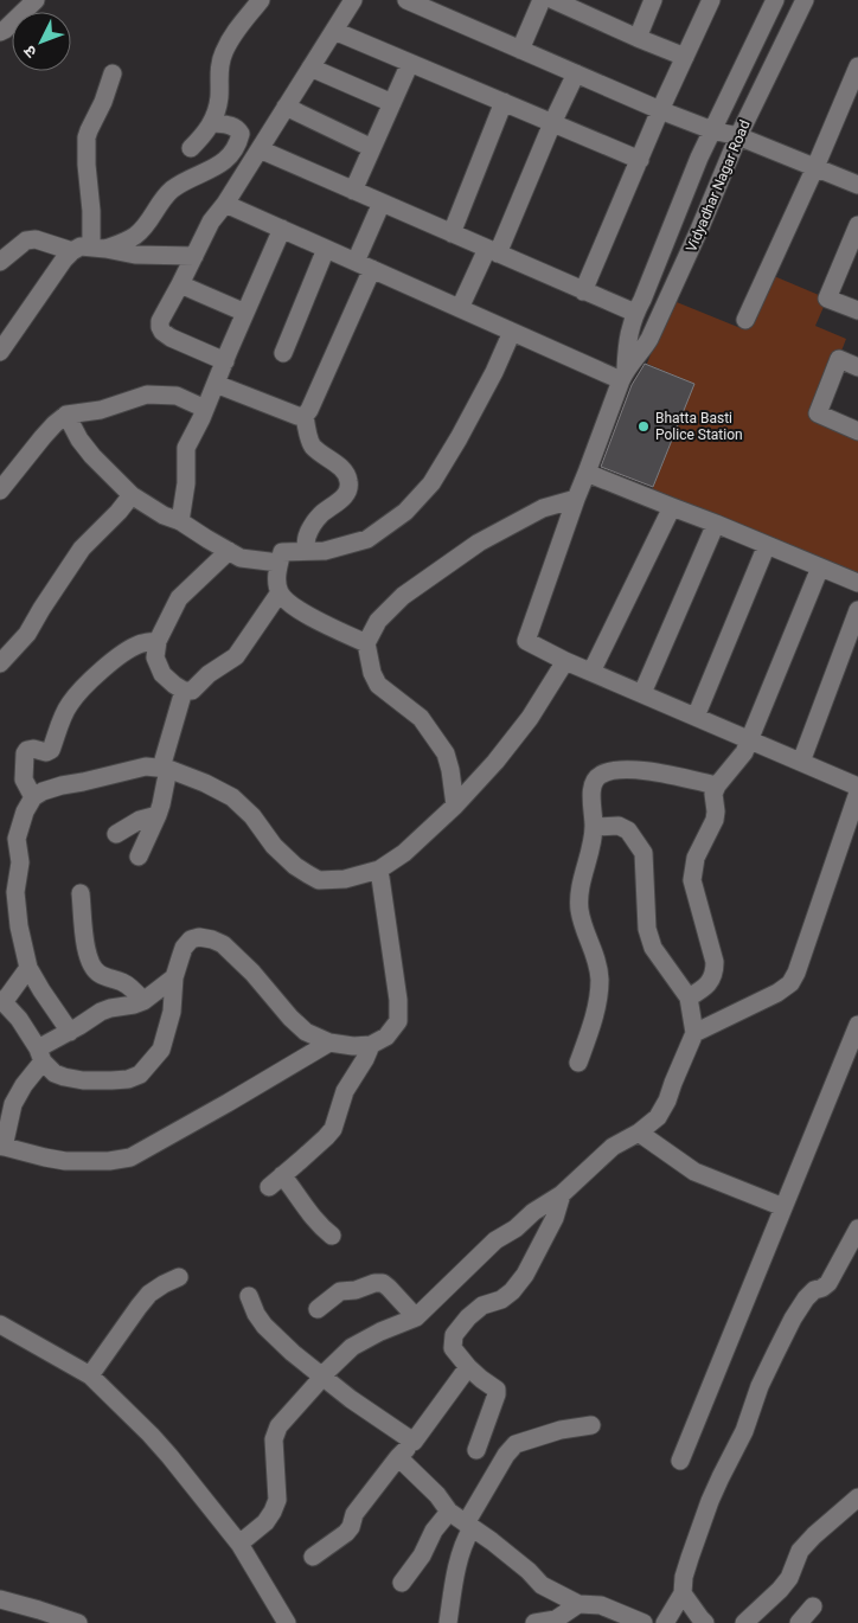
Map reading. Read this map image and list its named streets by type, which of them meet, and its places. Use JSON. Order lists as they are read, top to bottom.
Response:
{
  "streets": {
    "street": ["Vidyadhar Nagar Road"]
  },
  "places": ["Bhatta Basti Police Station"],
  "north": "bottom left"
}
